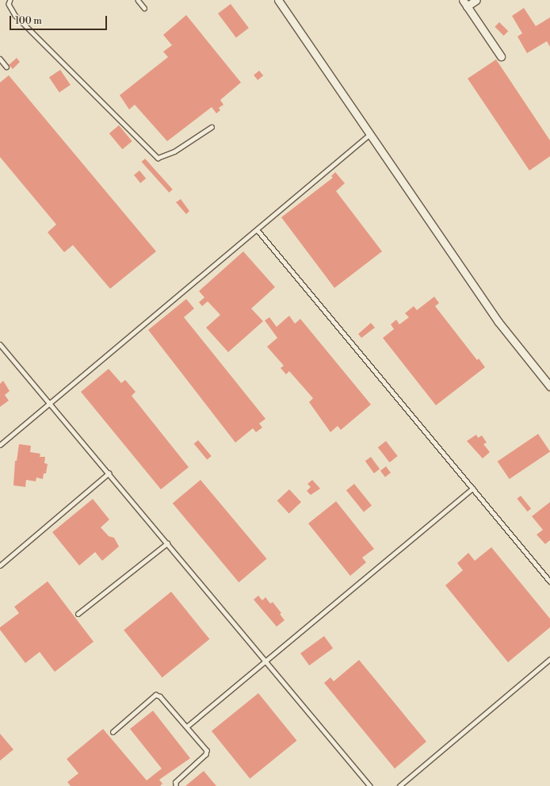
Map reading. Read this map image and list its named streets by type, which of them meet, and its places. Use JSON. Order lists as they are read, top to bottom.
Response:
{
  "scale_bar": "100 m"
}
